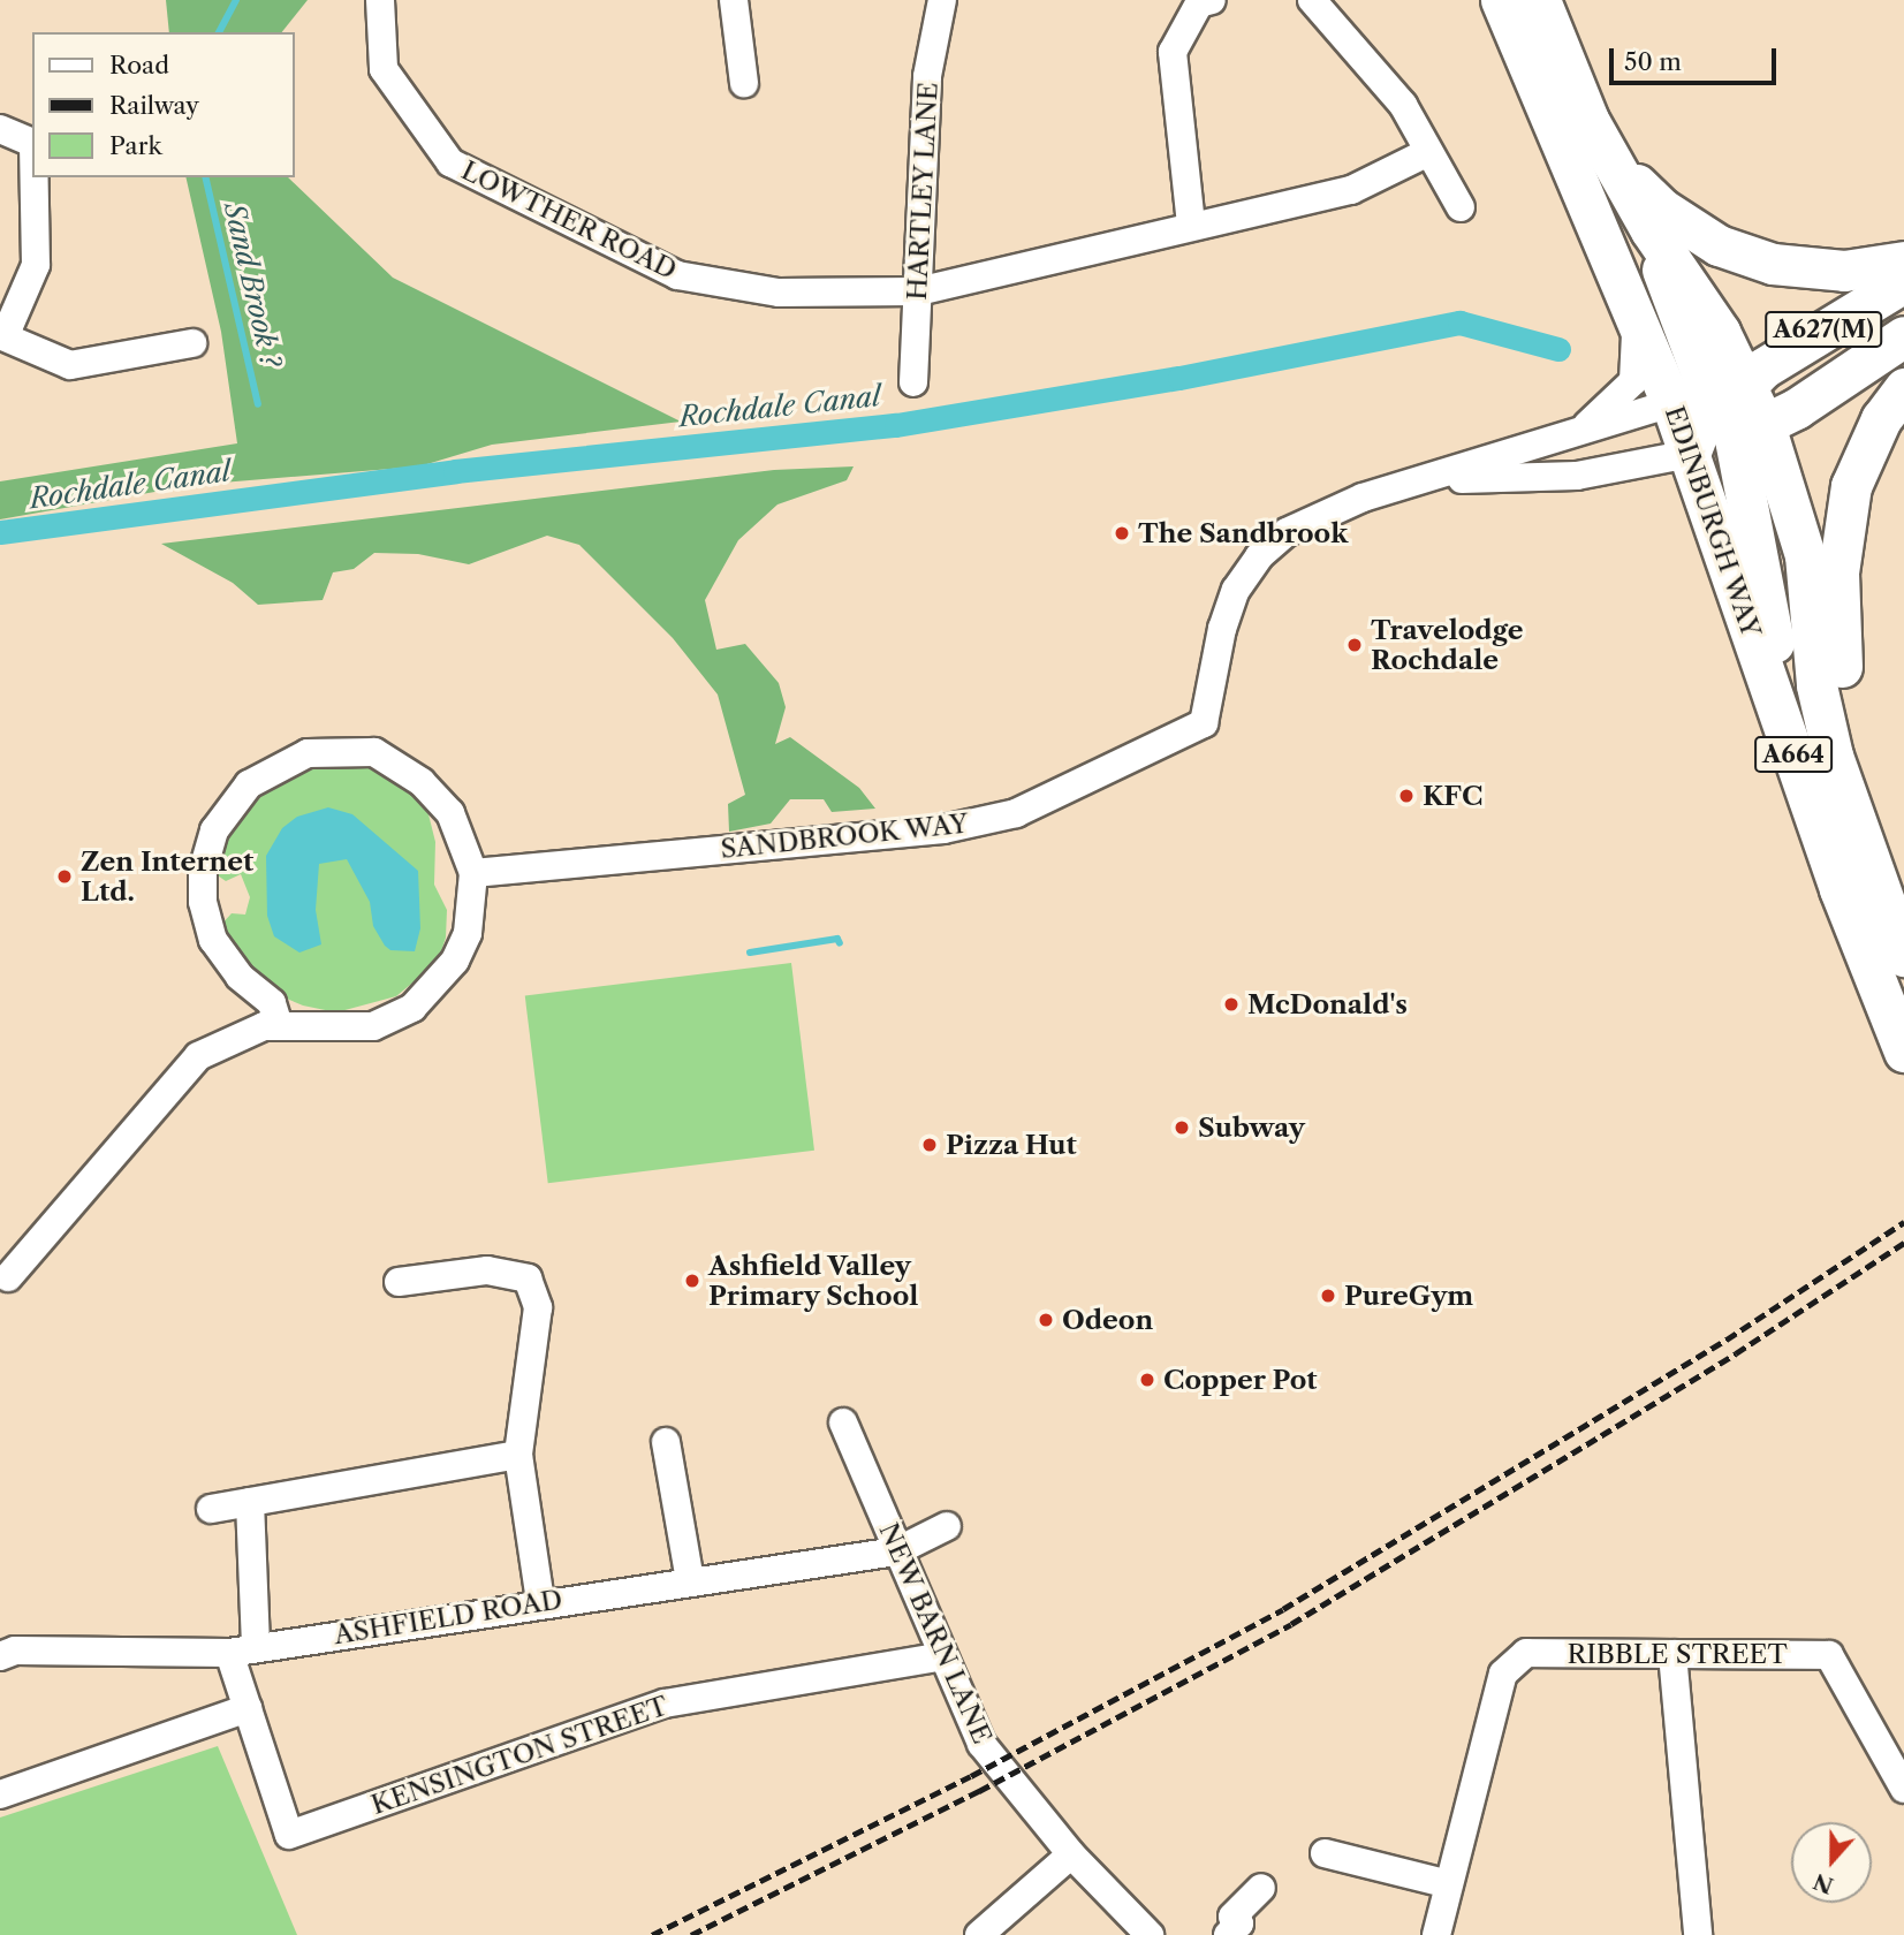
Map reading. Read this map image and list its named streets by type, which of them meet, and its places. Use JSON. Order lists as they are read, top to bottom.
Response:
{
  "streets": {
    "highway": ["A627(M)", "EDINBURGH WAY", "A664"],
    "street": [
      "HARTLEY LANE",
      "LOWTHER ROAD",
      "SANDBROOK WAY",
      "ASHFIELD ROAD",
      "NEW BARN LANE",
      "RIBBLE STREET",
      "KENSINGTON STREET"
    ]
  },
  "crossings": [
    ["HARTLEY LANE", "LOWTHER ROAD"],
    ["A627(M)", "A664"],
    ["EDINBURGH WAY", "A664"],
    ["EDINBURGH WAY", "SANDBROOK WAY"],
    ["A664", "SANDBROOK WAY"],
    ["ASHFIELD ROAD", "NEW BARN LANE"],
    ["NEW BARN LANE", "KENSINGTON STREET"]
  ],
  "water": ["Sand Brook ?", "Rochdale Canal"],
  "places": [
    "The Sandbrook",
    "Travelodge Rochdale",
    "KFC",
    "Zen Internet Ltd.",
    "McDonald's",
    "Subway",
    "Pizza Hut",
    "Ashfield Valley Primary School",
    "PureGym",
    "Odeon",
    "Copper Pot"
  ],
  "legend": ["Road", "Railway", "Park"],
  "scale_bar": "50 m",
  "north": "bottom"
}
